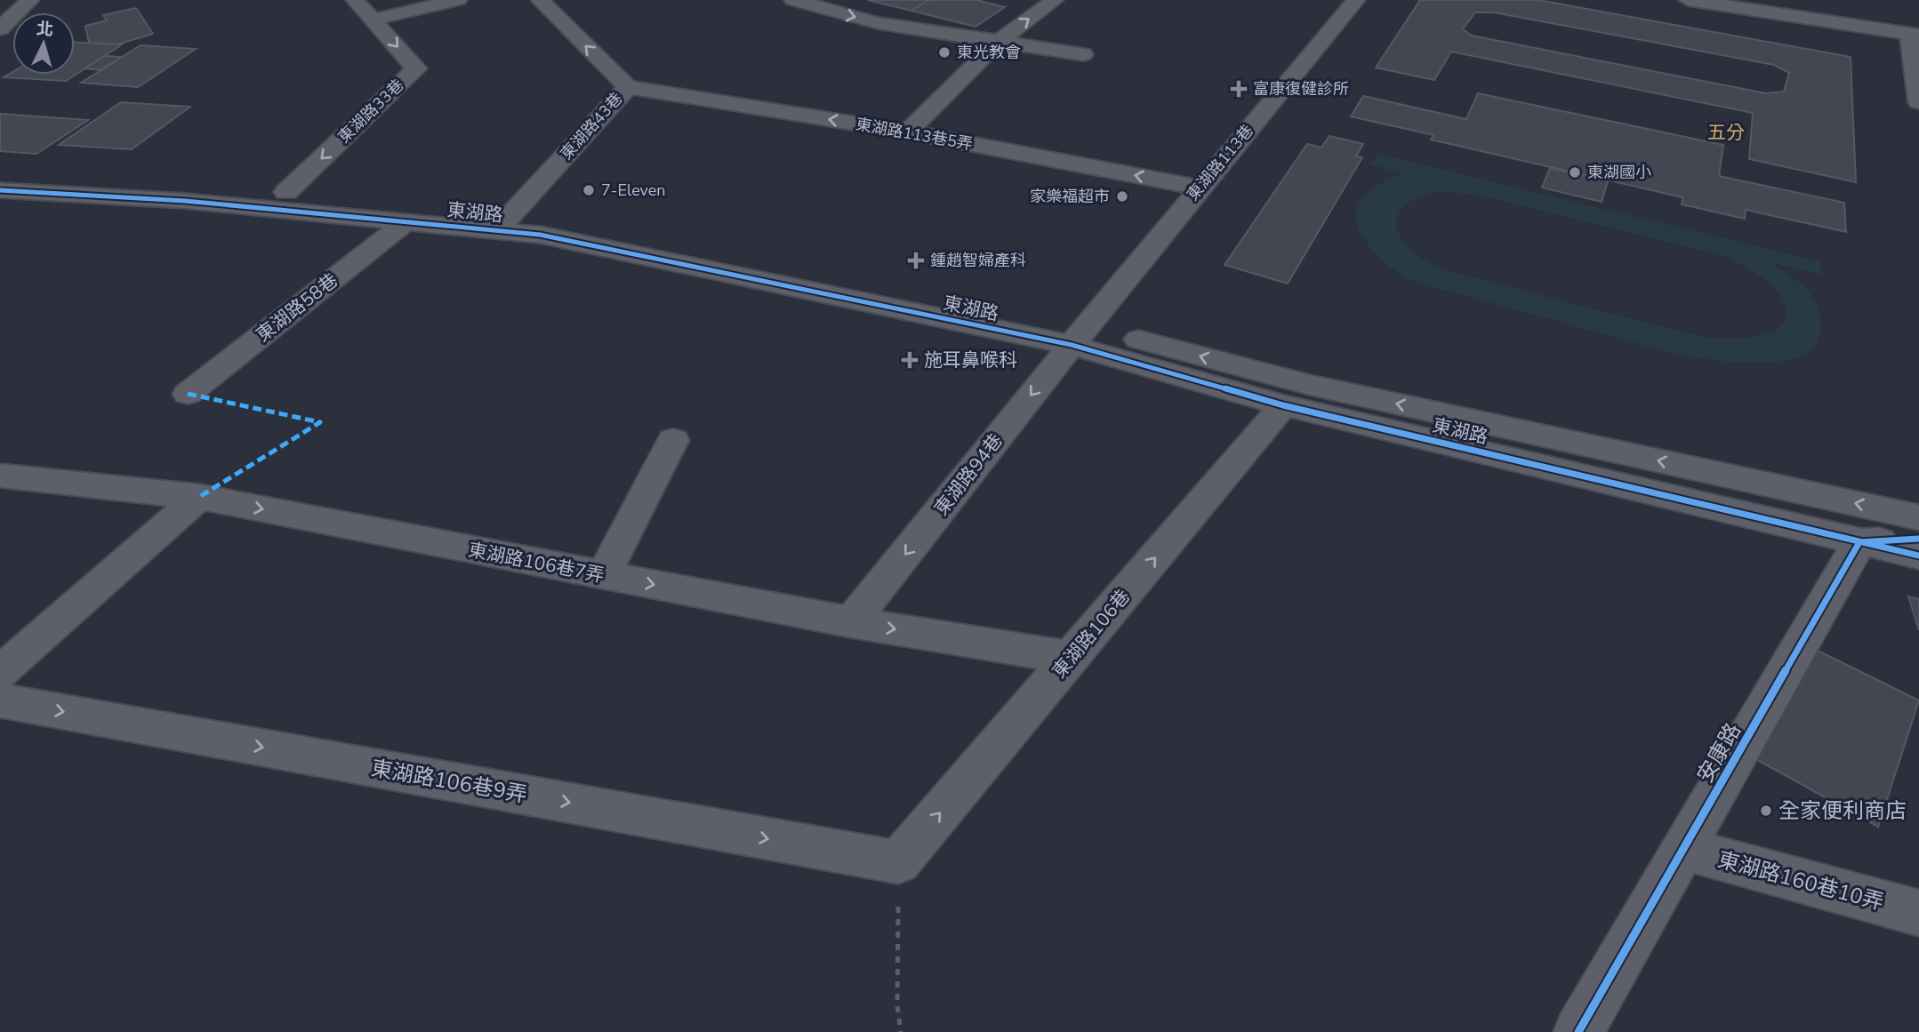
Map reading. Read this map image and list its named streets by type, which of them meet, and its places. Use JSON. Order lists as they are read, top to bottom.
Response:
{
  "streets": {
    "street": [
      "東湖路33巷",
      "東湖路43巷",
      "東湖路113巷5弄",
      "東湖路113巷",
      "東湖路",
      "東湖路58巷",
      "東湖路94巷",
      "東湖路106巷7弄",
      "東湖路106巷",
      "安康路",
      "東湖路106巷9弄",
      "東湖路160巷10弄"
    ]
  },
  "crossings": [
    ["東湖路33巷", "東湖路"],
    ["東湖路43巷", "東湖路113巷5弄"],
    ["東湖路43巷", "東湖路"],
    ["東湖路113巷5弄", "東湖路113巷"],
    ["東湖路113巷", "東湖路"],
    ["東湖路113巷", "東湖路94巷"],
    ["東湖路", "東湖路58巷"],
    ["東湖路", "東湖路94巷"],
    ["東湖路", "東湖路106巷"],
    ["東湖路", "安康路"],
    ["東湖路94巷", "東湖路106巷7弄"],
    ["東湖路106巷7弄", "東湖路106巷"],
    ["東湖路106巷", "東湖路106巷9弄"],
    ["安康路", "東湖路160巷10弄"]
  ],
  "one_way": [
    "東湖路43巷",
    "東湖路94巷",
    "東湖路106巷7弄",
    "東湖路106巷",
    "東湖路106巷9弄"
  ],
  "districts": ["五分"],
  "places": {
    "other": [
      "東光教會",
      "東湖國小",
      "7-Eleven",
      "家樂福超市",
      "全家便利商店"
    ],
    "health": ["富康復健診所", "鍾趙智婦產科", "施耳鼻喉科"]
  },
  "north": "top"
}
